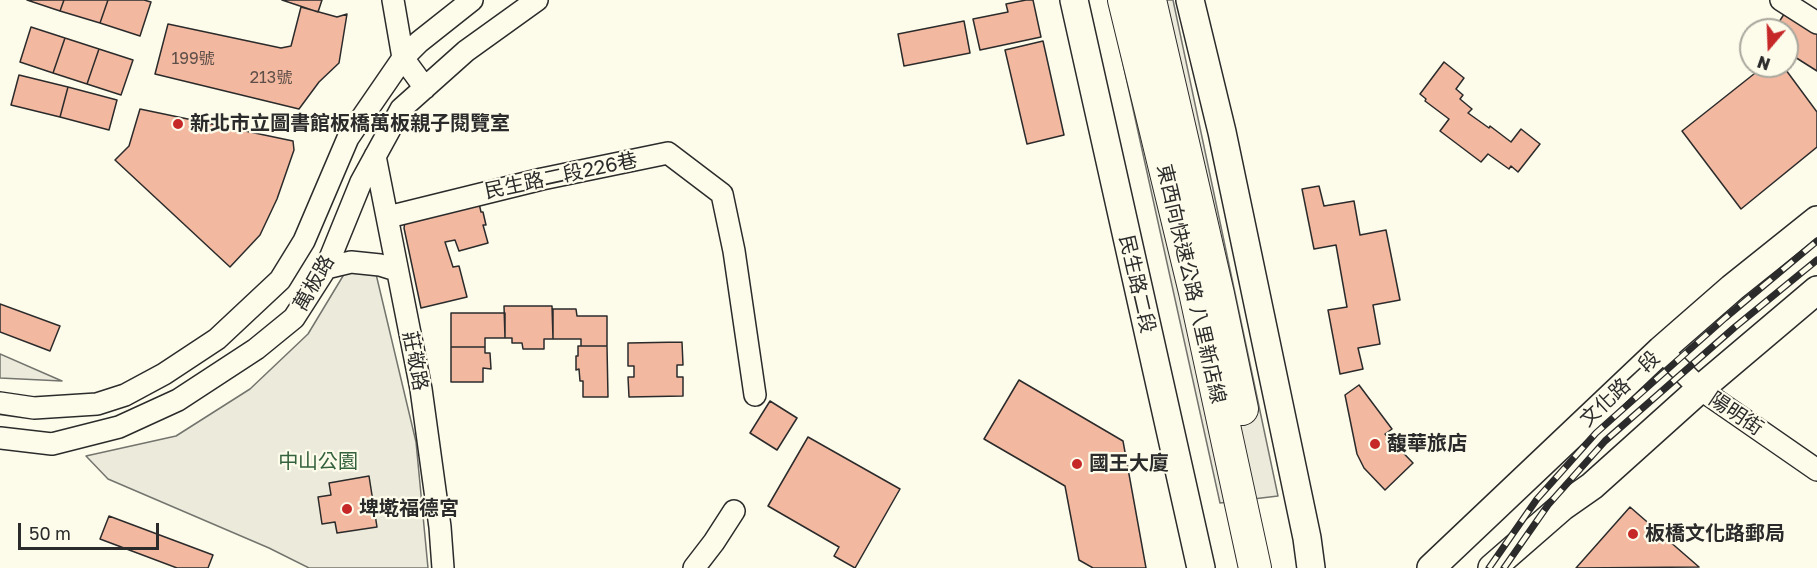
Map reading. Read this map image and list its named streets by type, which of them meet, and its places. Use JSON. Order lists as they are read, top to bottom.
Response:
{
  "streets": {
    "highway": ["東西向快速公路 八里新店線"],
    "main road": ["民生路二段", "文化路一段"],
    "street": [
      "民生路二段226巷",
      "萬板路",
      "莊敬路",
      "陽明街"
    ]
  },
  "crossings": [
    ["民生路二段226巷", "莊敬路"],
    ["萬板路", "莊敬路"],
    ["文化路一段", "陽明街"]
  ],
  "parks": ["中山公園"],
  "places": [
    "新北市立圖書館板橋萬板親子閱覽室",
    "馥華旅店",
    "國王大廈",
    "埤墘福德宮",
    "板橋文化路郵局"
  ],
  "house_numbers": ["199號", "213號"],
  "scale_bar": "50 m",
  "north": "bottom"
}
